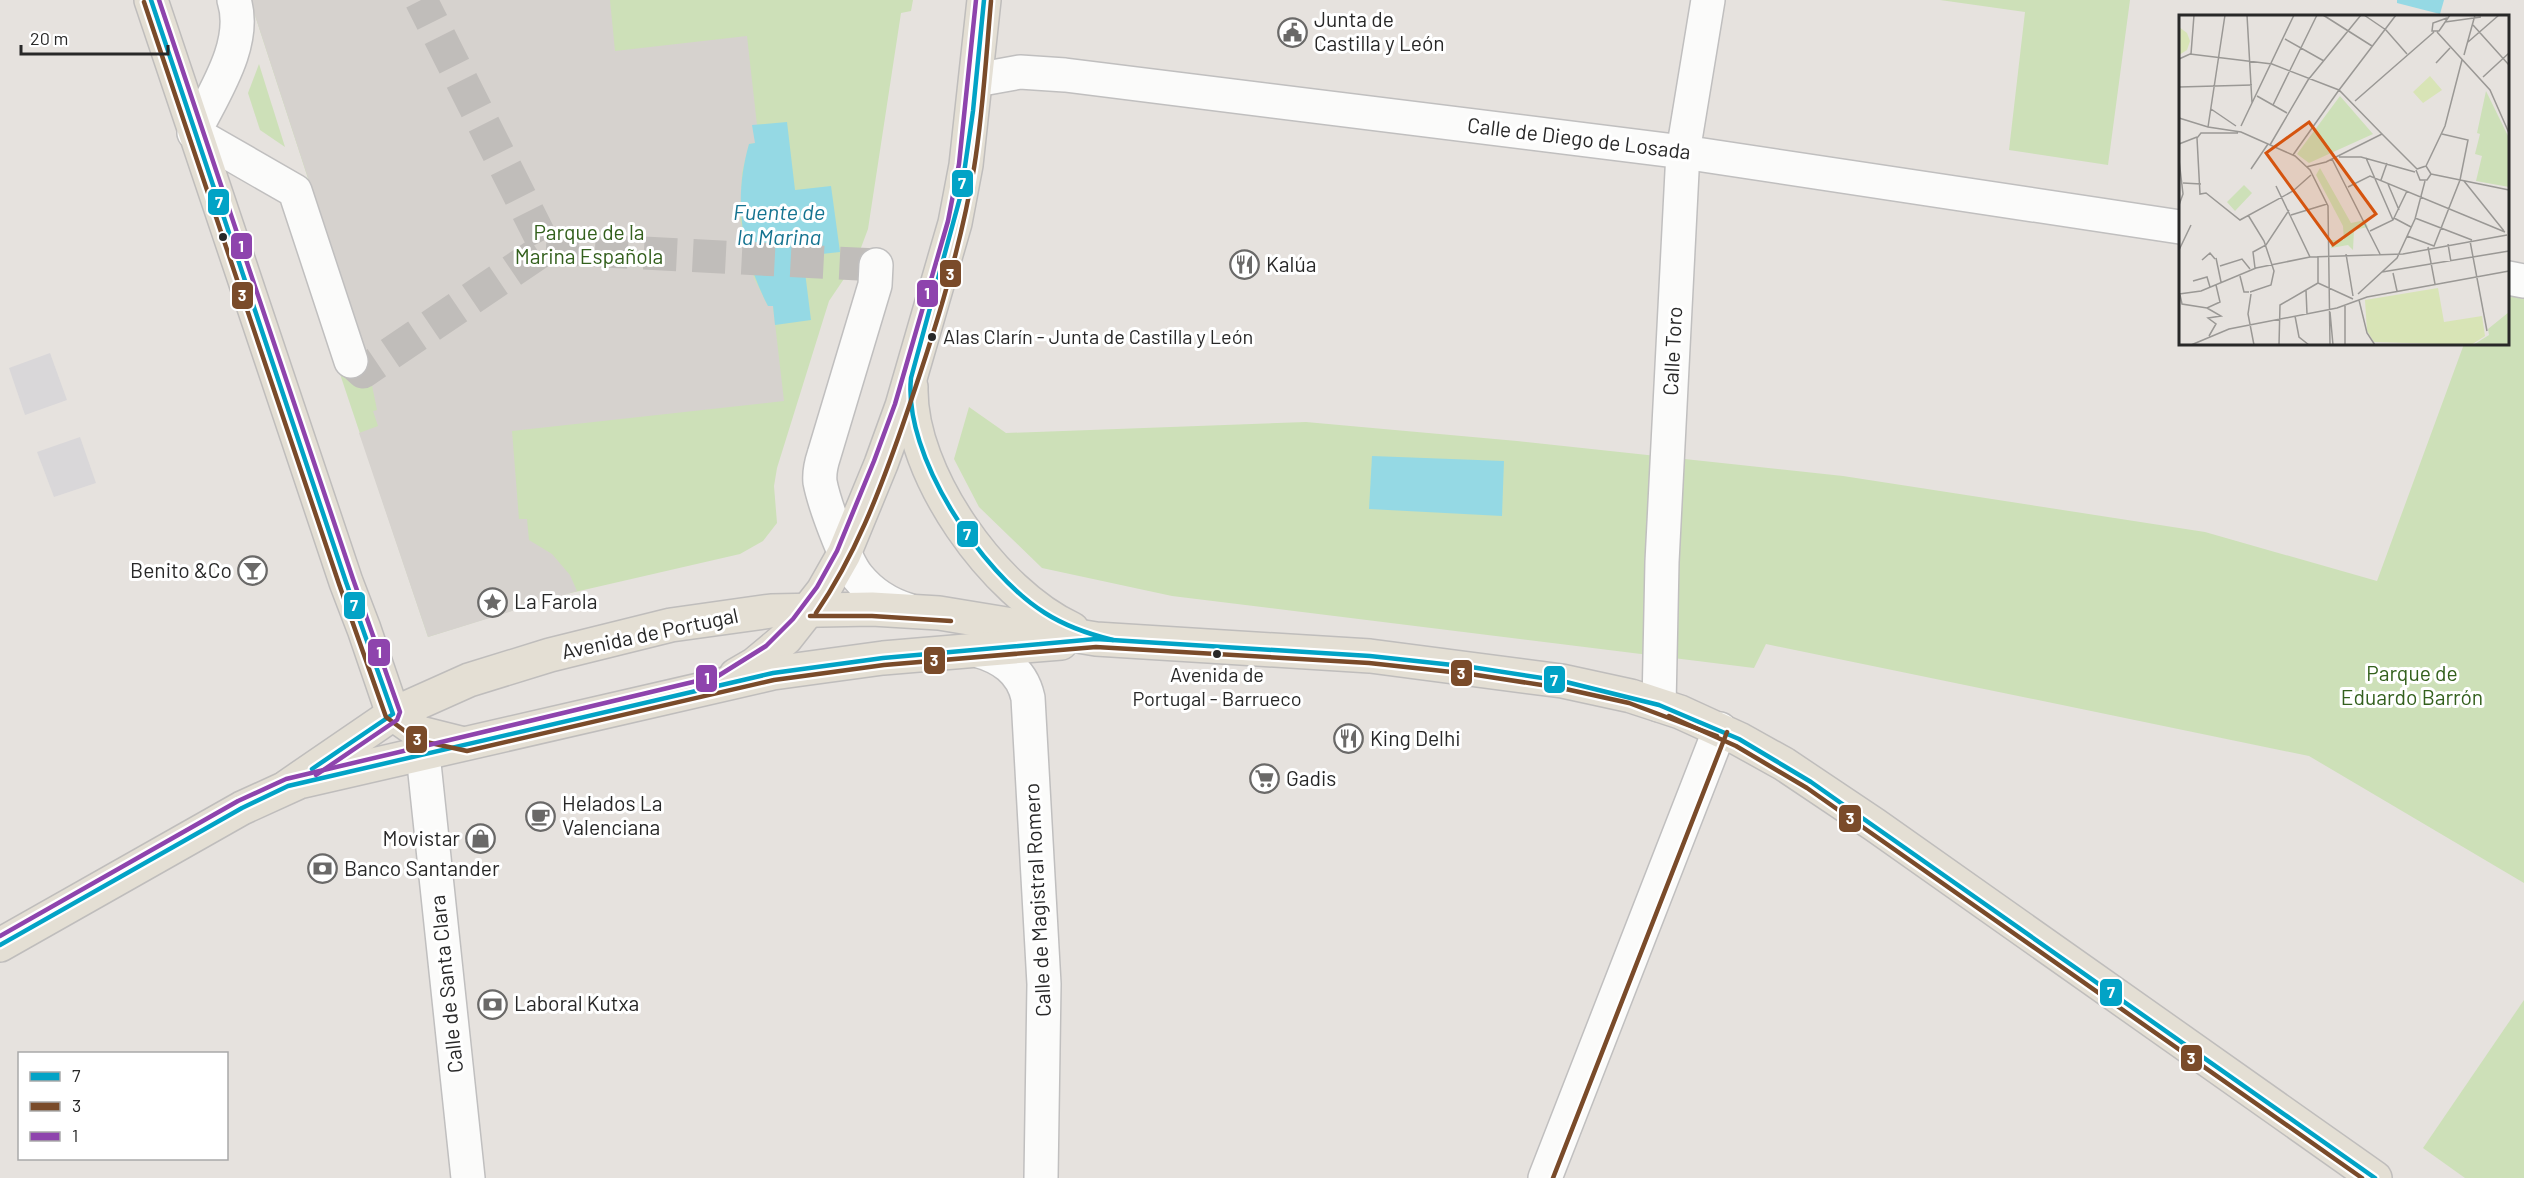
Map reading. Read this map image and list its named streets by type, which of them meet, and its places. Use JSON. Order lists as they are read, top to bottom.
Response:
{
  "streets": {
    "main road": ["Avenida de Portugal"],
    "street": [
      "Calle de Diego de Losada",
      "Calle Toro",
      "Calle de Magistral Romero",
      "Calle de Santa Clara"
    ]
  },
  "crossings": [
    ["Calle de Diego de Losada", "Calle Toro"],
    ["Calle Toro", "Avenida de Portugal"],
    ["Avenida de Portugal", "Calle de Magistral Romero"],
    ["Avenida de Portugal", "Calle de Santa Clara"]
  ],
  "water": ["Fuente de la Marina"],
  "parks": ["Parque de la Marina Española", "Parque de Eduardo Barrón"],
  "places": {
    "public building": ["Junta de Castilla y León"],
    "restaurant": ["Kalúa", "King Delhi"],
    "other": ["Alas Clarín - Junta de Castilla y León", "Avenida de Portugal - Barrueco"],
    "bar": ["Benito &Co"],
    "place": ["La Farola"],
    "supermarket": ["Gadis"],
    "cafe": ["Helados La Valenciana"],
    "shop": ["Movistar"],
    "bank": ["Banco Santander", "Laboral Kutxa"]
  },
  "lines": ["transit line 7", "transit line 1", "transit line 3"],
  "legend": ["7", "3", "1"],
  "scale_bar": "20 m"
}
